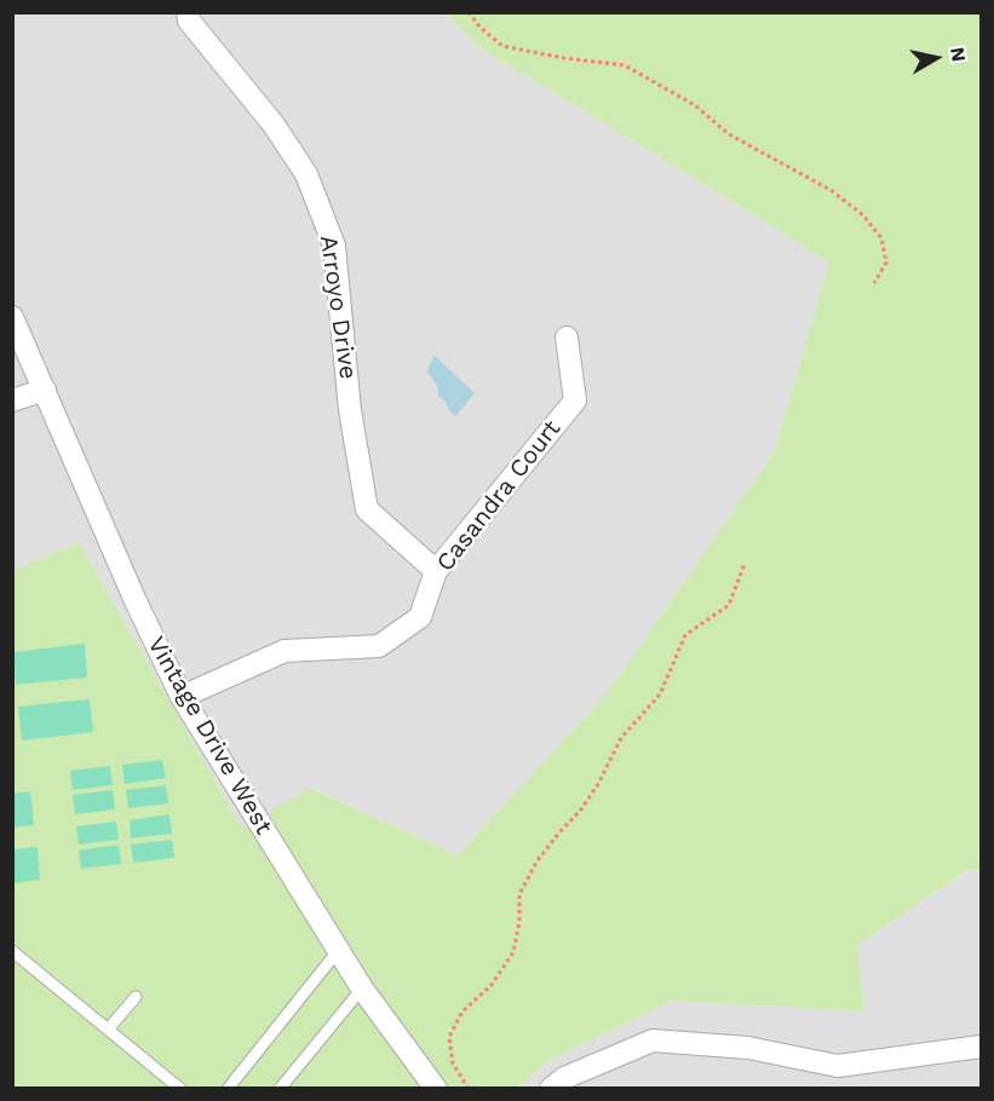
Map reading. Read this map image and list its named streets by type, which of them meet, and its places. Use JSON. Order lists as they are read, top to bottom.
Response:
{
  "streets": {
    "street": ["Arroyo Drive", "Casandra Court", "Vintage Drive West"]
  },
  "crossings": [
    ["Arroyo Drive", "Casandra Court"],
    ["Casandra Court", "Vintage Drive West"]
  ],
  "north": "right"
}
